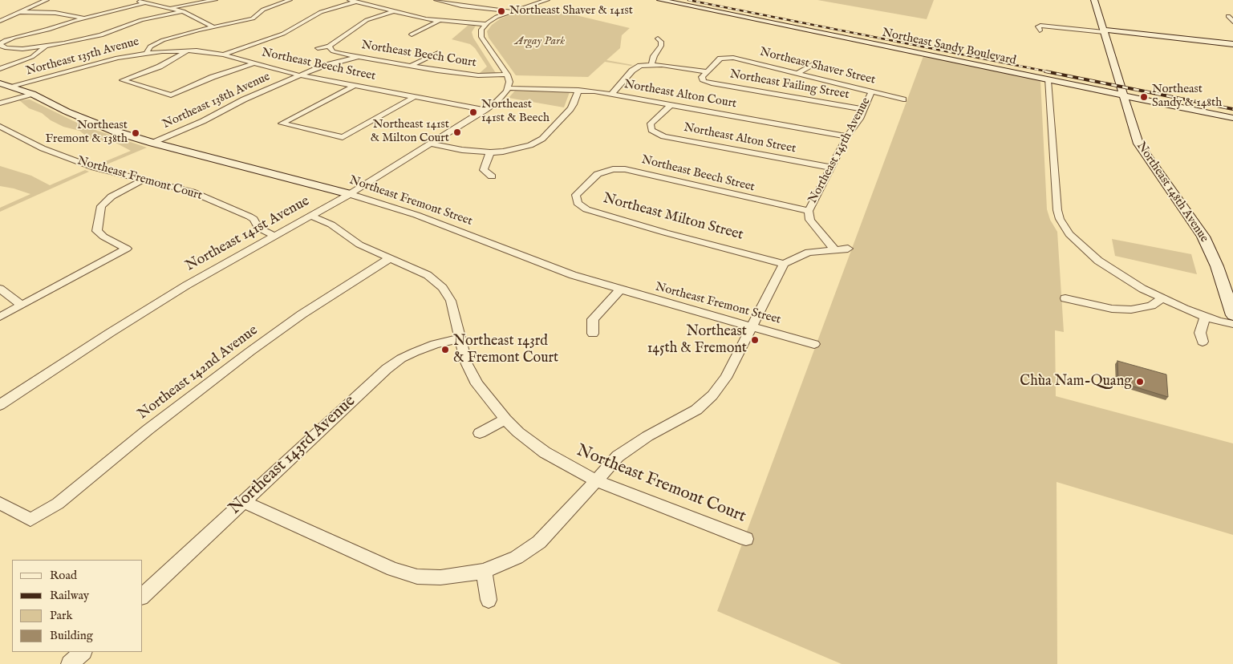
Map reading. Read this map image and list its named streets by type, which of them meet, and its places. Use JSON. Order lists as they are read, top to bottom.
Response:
{
  "streets": {
    "main road": ["Northeast Sandy Boulevard", "Northeast 148th Avenue"],
    "street": [
      "Northeast Beech Court",
      "Northeast 135th Avenue",
      "Northeast Beech Street",
      "Northeast Shaver Street",
      "Northeast Failing Street",
      "Northeast Alton Court",
      "Northeast 138th Avenue",
      "Northeast Alton Street",
      "Northeast 145th Avenue",
      "Northeast Fremont Court",
      "Northeast Fremont Street",
      "Northeast Milton Street",
      "Northeast 141st Avenue",
      "Northeast 142nd Avenue",
      "Northeast 143rd Avenue"
    ]
  },
  "crossings": [
    ["Northeast Sandy Boulevard", "Northeast 148th Avenue"],
    ["Northeast Beech Court", "Northeast 138th Avenue"],
    ["Northeast 135th Avenue", "Northeast Beech Street"],
    ["Northeast 135th Avenue", "Northeast Fremont Street"],
    ["Northeast Beech Street", "Northeast 138th Avenue"],
    ["Northeast Beech Street", "Northeast 145th Avenue"],
    ["Northeast Beech Street", "Northeast Milton Street"],
    ["Northeast Beech Street", "Northeast 141st Avenue"],
    ["Northeast Shaver Street", "Northeast Failing Street"],
    ["Northeast Shaver Street", "Northeast 145th Avenue"],
    ["Northeast Failing Street", "Northeast 145th Avenue"],
    ["Northeast Alton Court", "Northeast Alton Street"],
    ["Northeast Alton Court", "Northeast 145th Avenue"],
    ["Northeast Alton Court", "Northeast 141st Avenue"],
    ["Northeast 138th Avenue", "Northeast Fremont Street"],
    ["Northeast Alton Street", "Northeast 145th Avenue"],
    ["Northeast Fremont Court", "Northeast 141st Avenue"],
    ["Northeast Fremont Court", "Northeast 142nd Avenue"],
    ["Northeast Fremont Court", "Northeast 143rd Avenue"],
    ["Northeast Fremont Street", "Northeast 141st Avenue"]
  ],
  "parks": ["Argay Park"],
  "places": [
    "Northeast Shaver & 141st",
    "Northeast Sandy & 148th",
    "Northeast 141st & Beech",
    "Northeast 141st & Milton Court",
    "Northeast Fremont & 138th",
    "Northeast 145th & Fremont",
    "Northeast 143rd & Fremont Court",
    "Chùa Nam-Quang"
  ],
  "legend": [
    "Road",
    "Railway",
    "Park",
    "Building"
  ]
}
